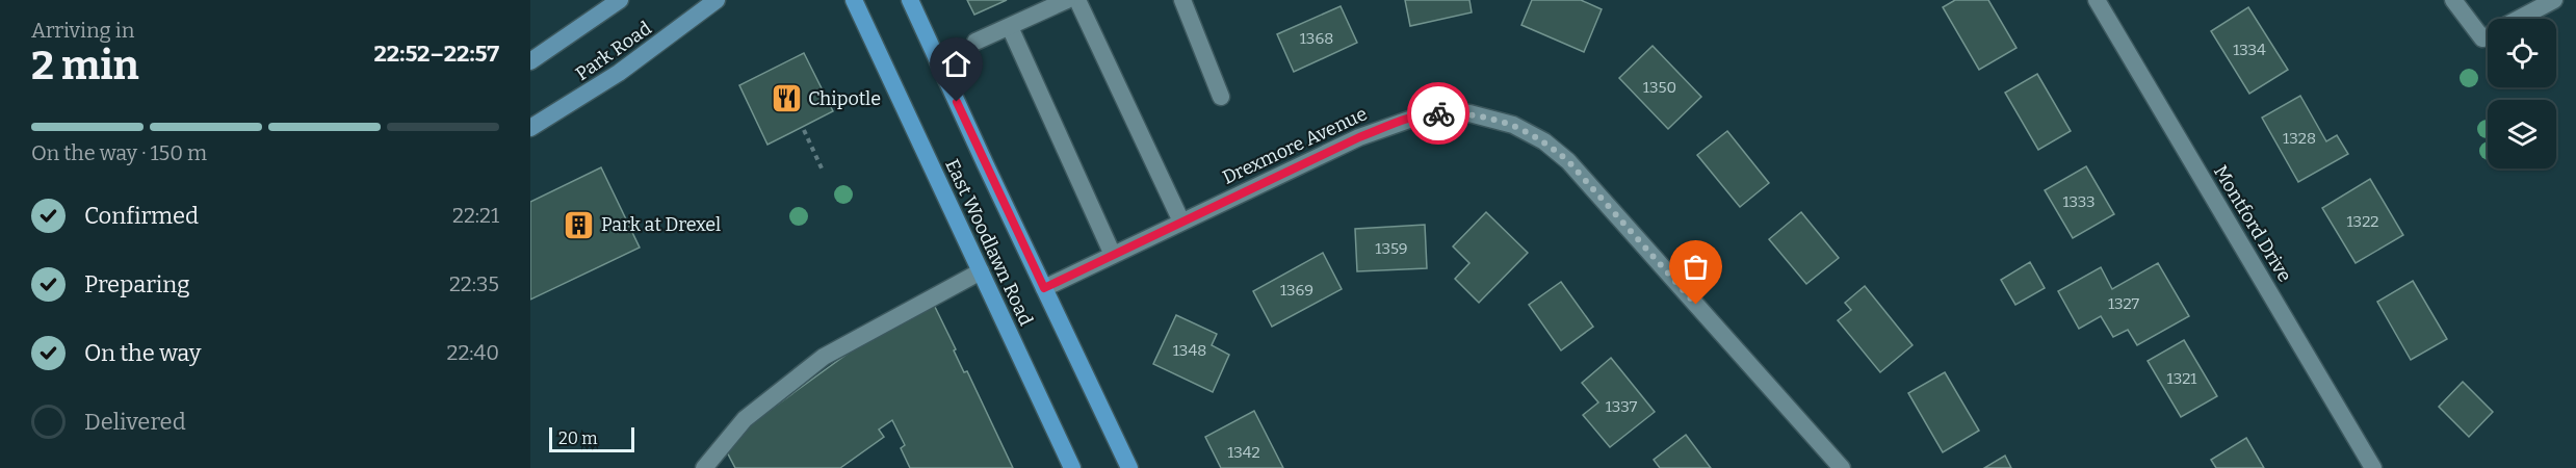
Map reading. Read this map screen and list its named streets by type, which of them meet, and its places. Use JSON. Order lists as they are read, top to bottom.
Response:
{
  "streets": {
    "main road": ["Park Road", "East Woodlawn Road"],
    "street": ["Drexmore Avenue", "Montford Drive"]
  },
  "crossings": [
    ["Drexmore Avenue", "East Woodlawn Road"]
  ],
  "places": {
    "restaurant": ["Chipotle"],
    "building": ["Park at Drexel"]
  },
  "house_numbers": [
    "1368",
    "1334",
    "1350",
    "1328",
    "1333",
    "1322",
    "1359",
    "1369",
    "1327",
    "1348",
    "1321",
    "1337",
    "1342"
  ],
  "scale_bar": "20 m",
  "page": {
    "heading": ["2 min", "Arriving in", "22:52–22:57"],
    "bar": "On the way · 150 m",
    "list": [
      ["Confirmed", "22:21"],
      ["Preparing", "22:35"],
      ["On the way", "22:40"],
      "Delivered"
    ],
    "scale": "20 m"
  }
}
